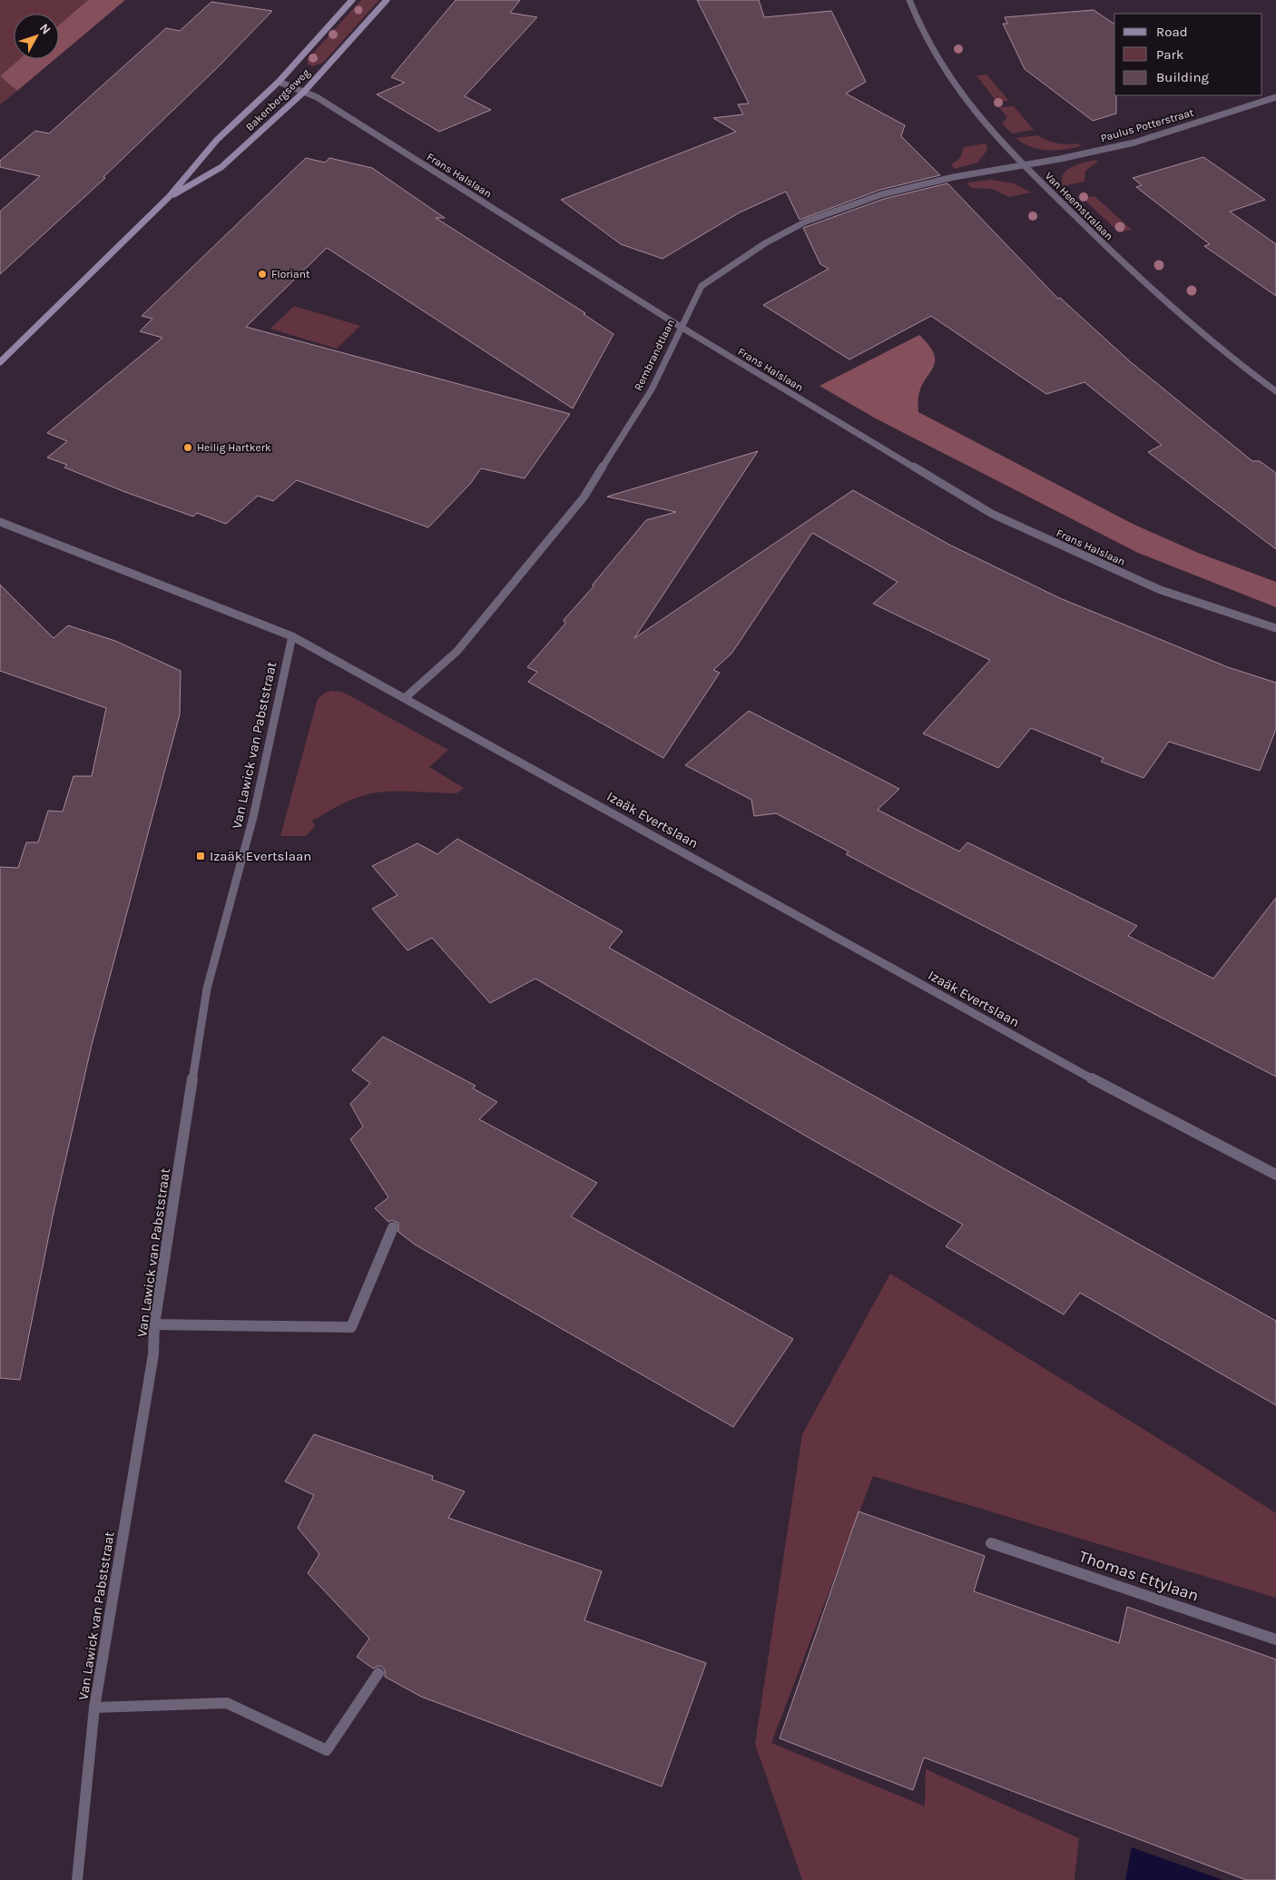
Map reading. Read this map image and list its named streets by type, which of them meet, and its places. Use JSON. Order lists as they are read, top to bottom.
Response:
{
  "streets": {
    "street": [
      "Bakenbergseweg",
      "Paulus Potterstraat",
      "Frans Halslaan",
      "Van Heemstralaan",
      "Rembrandtlaan",
      "Van Lawick van Pabststraat",
      "Izaäk Evertslaan",
      "Thomas Ettylaan"
    ]
  },
  "crossings": [
    ["Bakenbergseweg", "Frans Halslaan"],
    ["Paulus Potterstraat", "Van Heemstralaan"],
    ["Paulus Potterstraat", "Rembrandtlaan"],
    ["Frans Halslaan", "Rembrandtlaan"],
    ["Van Heemstralaan", "Rembrandtlaan"],
    ["Rembrandtlaan", "Izaäk Evertslaan"],
    ["Van Lawick van Pabststraat", "Izaäk Evertslaan"]
  ],
  "places": {
    "other": ["Floriant", "Heilig Hartkerk"],
    "transit": ["Izaäk Evertslaan"]
  },
  "legend": ["Road", "Park", "Building"],
  "north": "top right"
}
